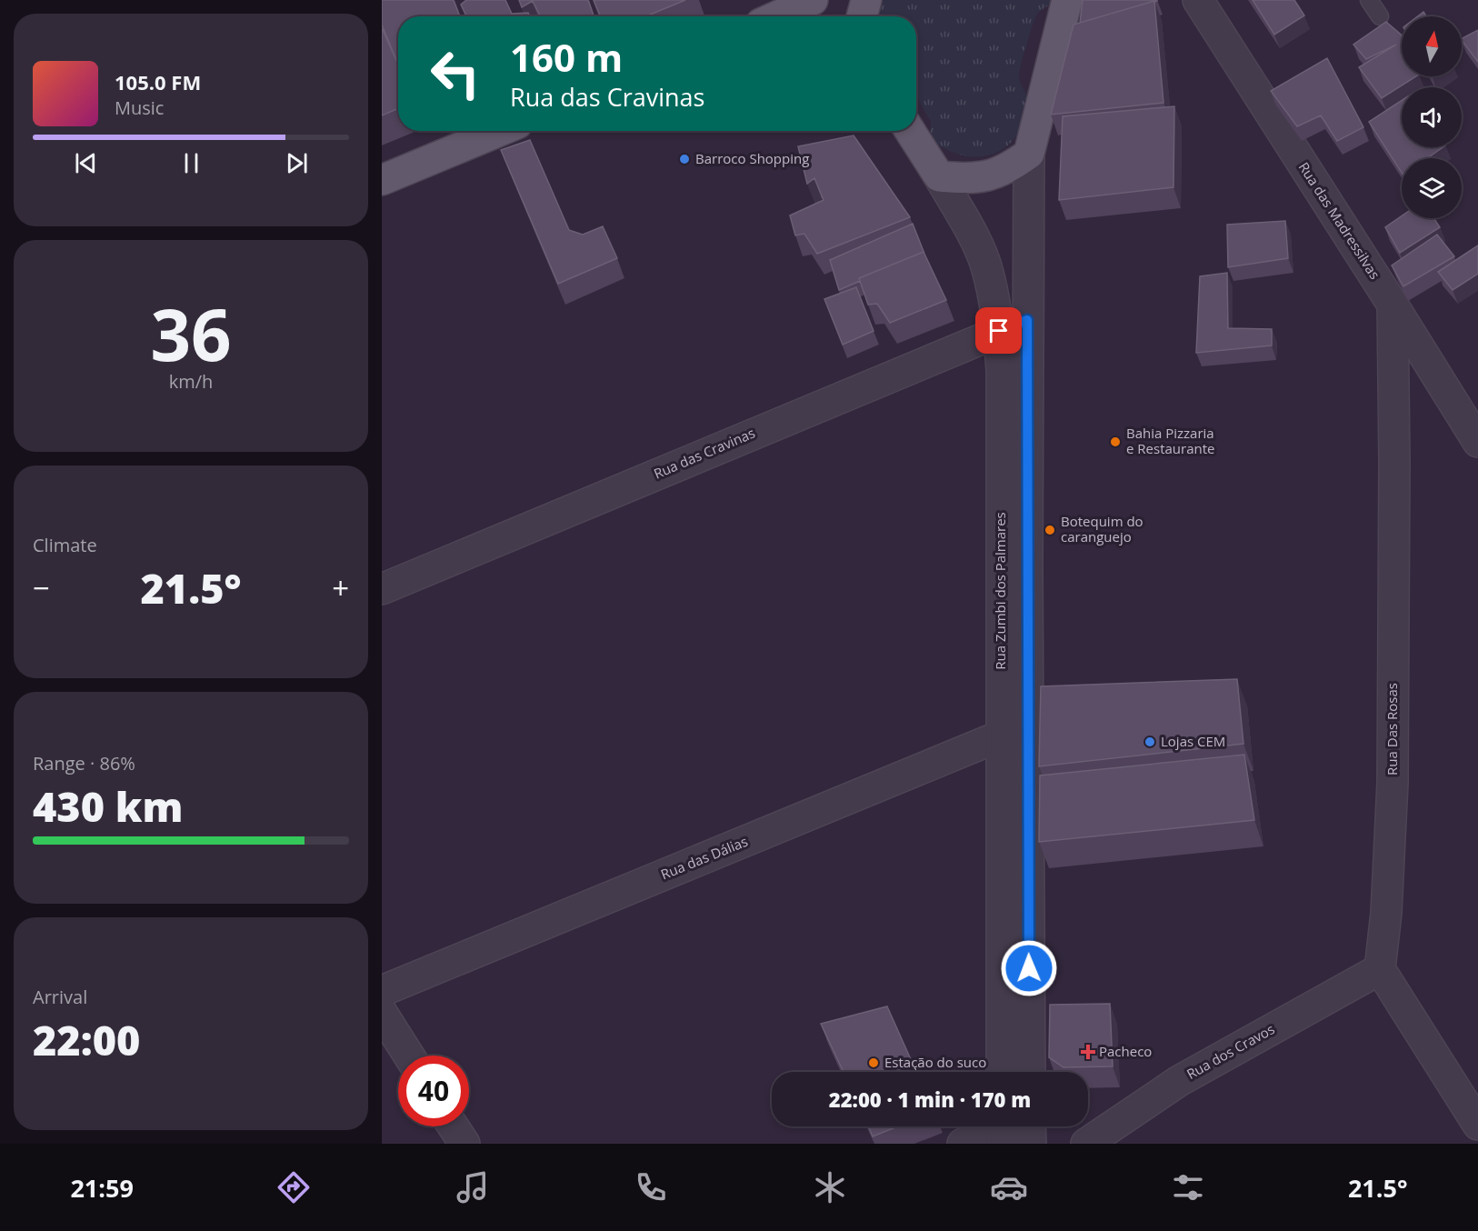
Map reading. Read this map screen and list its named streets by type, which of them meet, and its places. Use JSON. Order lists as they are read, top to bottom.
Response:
{
  "streets": {
    "main road": ["Rua Zumbi dos Palmares"],
    "street": [
      "Rua das Madressilvas",
      "Rua das Cravinas",
      "Rua Das Rosas",
      "Rua das Dálias",
      "Rua dos Cravos"
    ]
  },
  "crossings": [
    ["Rua das Madressilvas", "Rua Das Rosas"],
    ["Rua das Cravinas", "Rua Zumbi dos Palmares"],
    ["Rua Zumbi dos Palmares", "Rua das Dálias"],
    ["Rua Das Rosas", "Rua dos Cravos"]
  ],
  "places": {
    "other": [
      "Barroco Shopping",
      "Bahia Pizzaria e Restaurante",
      "Botequim do caranguejo",
      "Lojas CEM",
      "Estação do suco"
    ],
    "health": ["Pacheco"]
  },
  "north": "top",
  "page": {
    "turn": ["160 m", "Rua das Cravinas"],
    "song": ["105.0 FM", "Music"],
    "tile": [
      ["36", "km/h"],
      "Climate",
      ["Range · 86%", "430 km"],
      ["Arrival", "22:00"]
    ],
    "heat": ["−", "21.5°", "+"],
    "limit": "40",
    "trip": "22:00 · 1 min · 170 m",
    "tabs": ["21:59", "21.5°"]
  }
}
